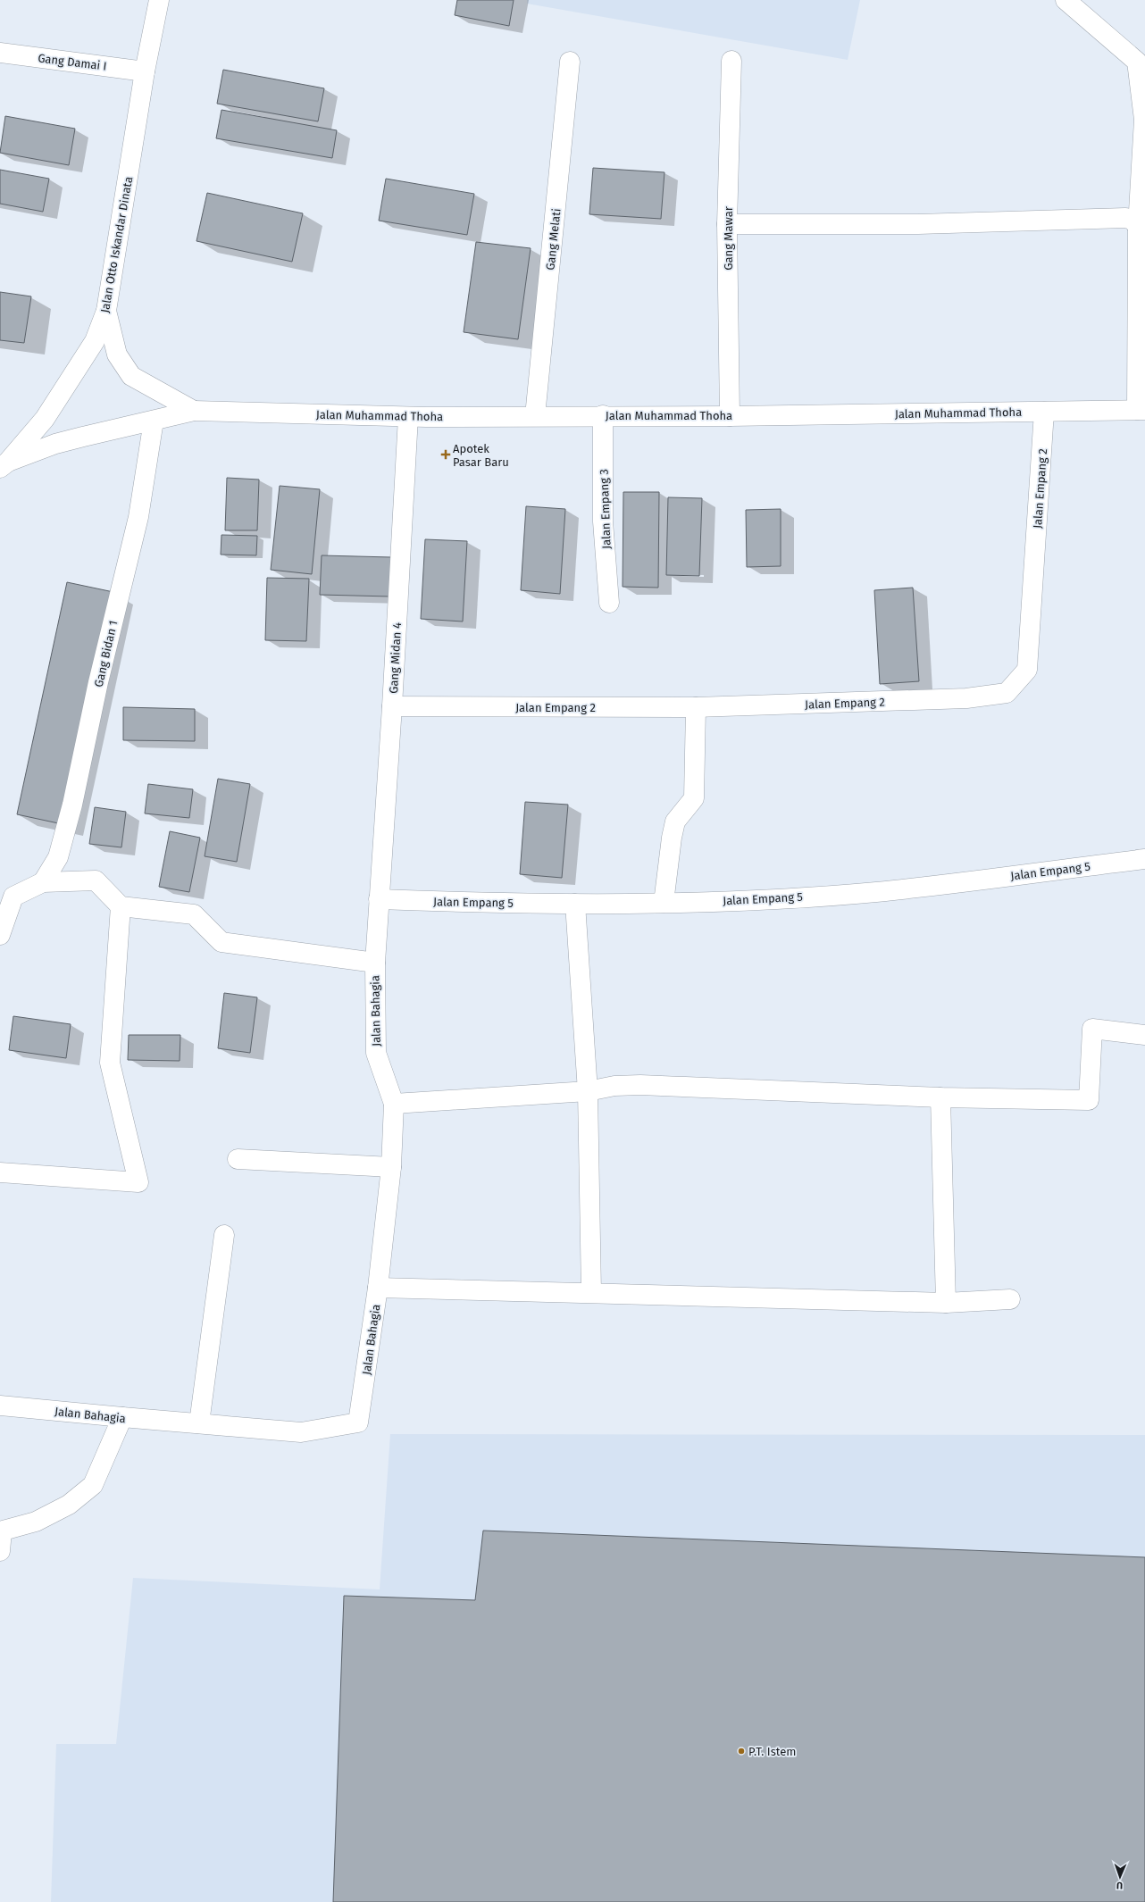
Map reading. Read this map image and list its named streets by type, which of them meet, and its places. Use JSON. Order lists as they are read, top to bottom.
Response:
{
  "streets": {
    "main road": [
      "Gang Damai I",
      "Gang Mawar",
      "Gang Melati",
      "Jalan Otto Iskandar Dinata",
      "Jalan Muhammad Thoha",
      "Jalan Empang 2",
      "Jalan Empang 3",
      "Gang Bidan 1",
      "Gang Midan 4",
      "Jalan Empang 5",
      "Jalan Bahagia"
    ]
  },
  "crossings": [
    ["Gang Damai I", "Jalan Otto Iskandar Dinata"],
    ["Gang Mawar", "Jalan Muhammad Thoha"],
    ["Gang Melati", "Jalan Muhammad Thoha"],
    ["Jalan Otto Iskandar Dinata", "Jalan Muhammad Thoha"],
    ["Jalan Muhammad Thoha", "Jalan Empang 2"],
    ["Jalan Muhammad Thoha", "Jalan Empang 3"],
    ["Jalan Muhammad Thoha", "Gang Bidan 1"],
    ["Jalan Muhammad Thoha", "Gang Midan 4"],
    ["Jalan Empang 2", "Gang Midan 4"],
    ["Gang Midan 4", "Jalan Empang 5"],
    ["Gang Midan 4", "Jalan Bahagia"],
    ["Jalan Empang 5", "Jalan Bahagia"]
  ],
  "places": {
    "health": ["Apotek Pasar Baru"],
    "other": ["P.T. Istem"]
  },
  "north": "bottom"
}
